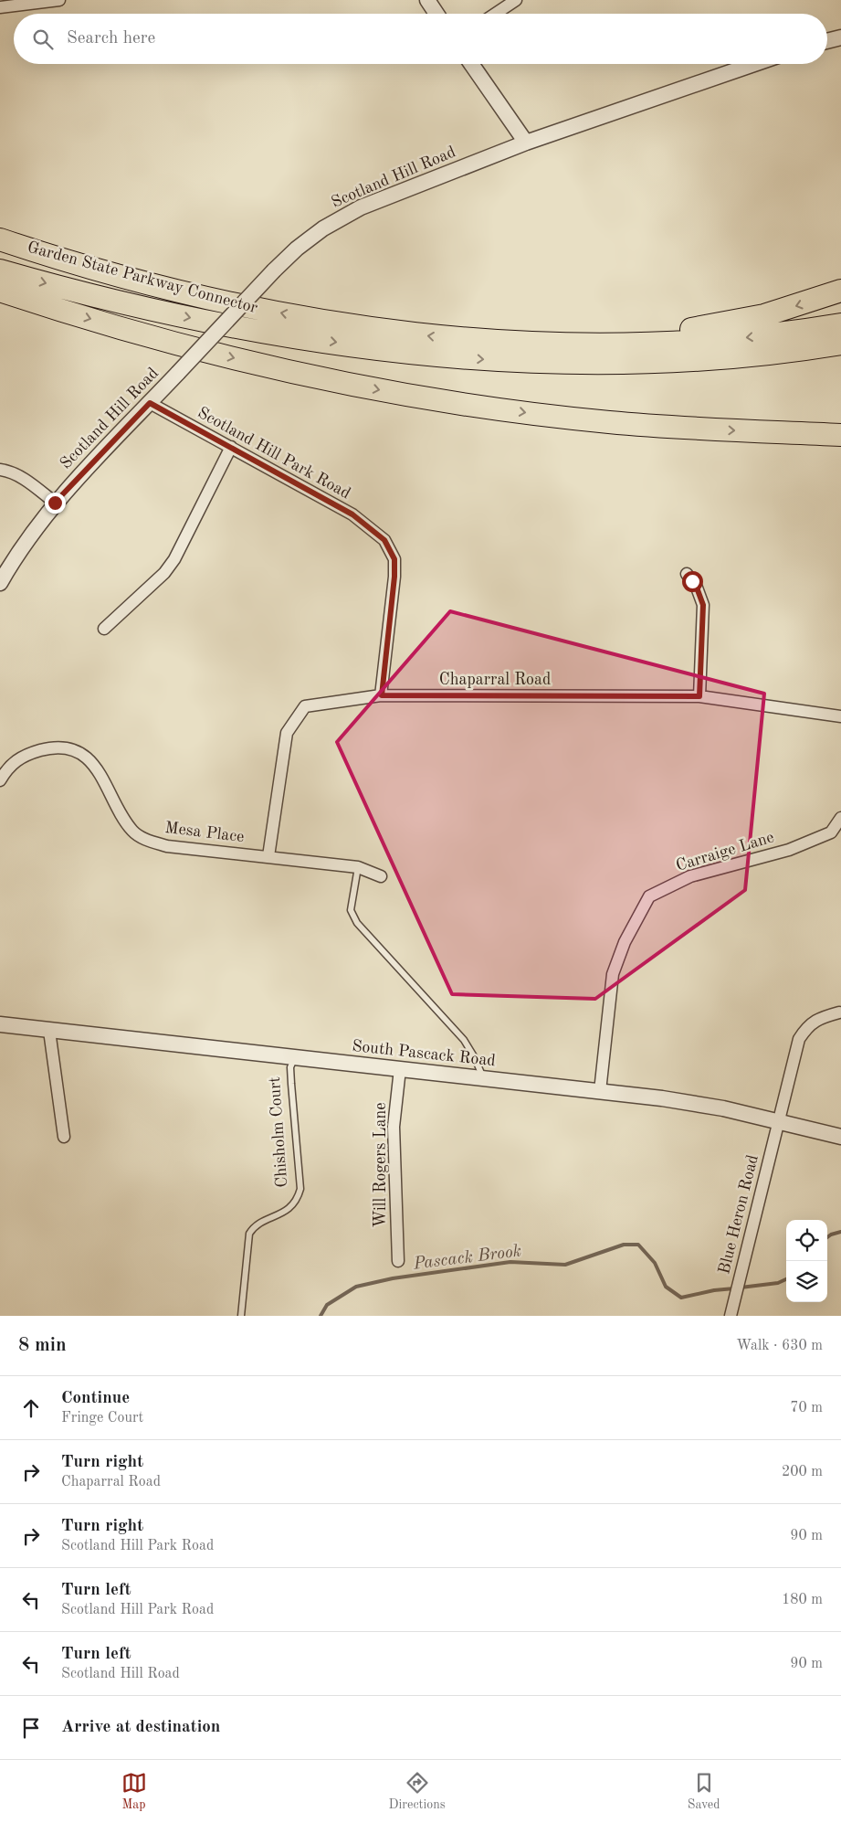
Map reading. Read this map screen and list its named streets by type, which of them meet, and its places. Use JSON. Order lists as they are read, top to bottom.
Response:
{
  "streets": {
    "highway": ["Garden State Parkway Connector"],
    "street": [
      "Scotland Hill Road",
      "Scotland Hill Park Road",
      "Chaparral Road",
      "Mesa Place",
      "Carraige Lane",
      "South Pascack Road",
      "Will Rogers Lane",
      "Blue Heron Road"
    ],
    "lane": ["Chisholm Court"]
  },
  "crossings": [
    ["Scotland Hill Road", "Scotland Hill Park Road"],
    ["Scotland Hill Park Road", "Chaparral Road"],
    ["Chaparral Road", "Mesa Place"],
    ["Carraige Lane", "South Pascack Road"],
    ["South Pascack Road", "Chisholm Court"],
    ["South Pascack Road", "Will Rogers Lane"],
    ["South Pascack Road", "Blue Heron Road"]
  ],
  "water": ["Pascack Brook"],
  "page": {
    "search": "Search here",
    "heading": ["8 min", "Walk · 630 m"],
    "list": [
      ["Continue", "Fringe Court", "70 m"],
      ["Turn right", "Chaparral Road", "200 m"],
      ["Turn right", "Scotland Hill Park Road", "90 m"],
      ["Turn left", "Scotland Hill Park Road", "180 m"],
      ["Turn left", "Scotland Hill Road", "90 m"],
      "Arrive at destination"
    ],
    "nav": ["Map", "Directions", "Saved"]
  }
}
